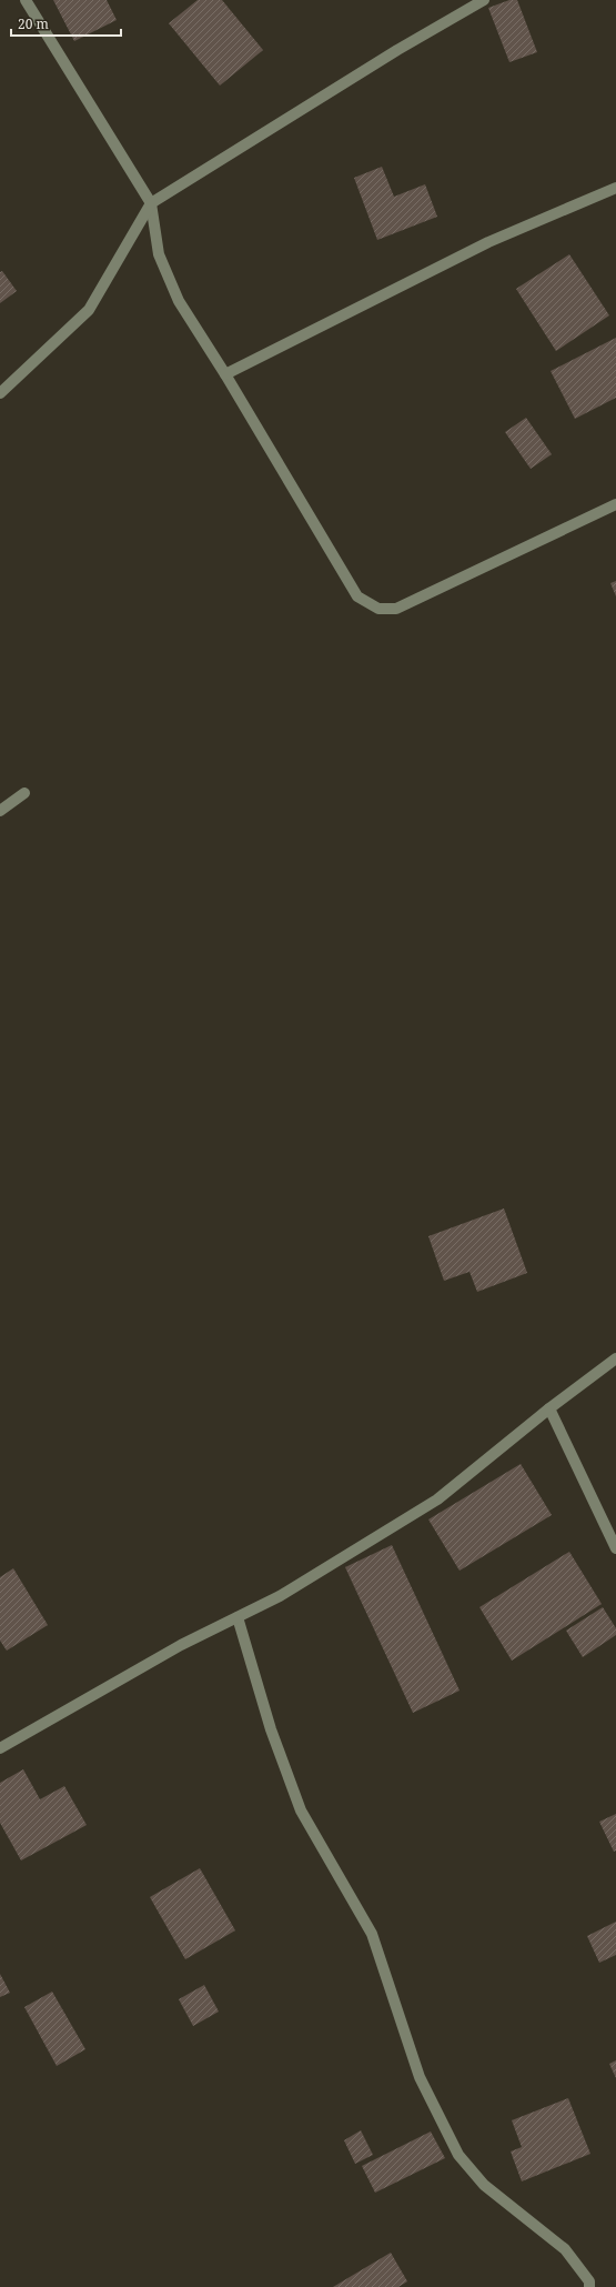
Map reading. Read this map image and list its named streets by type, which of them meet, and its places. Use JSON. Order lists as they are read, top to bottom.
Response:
{
  "scale_bar": "20 m"
}
